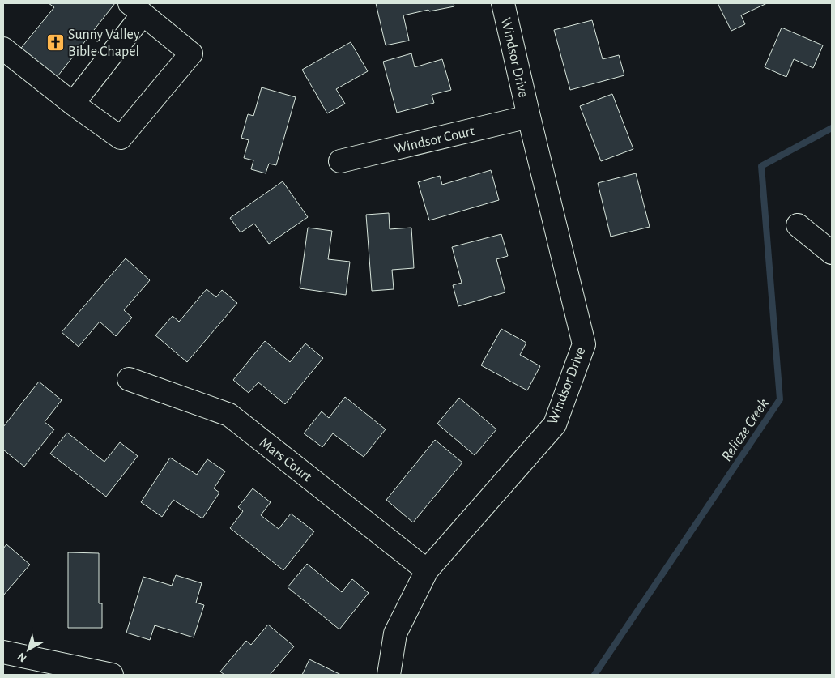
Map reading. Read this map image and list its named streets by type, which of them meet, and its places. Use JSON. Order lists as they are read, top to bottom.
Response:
{
  "streets": {
    "street": ["Windsor Drive", "Windsor Court", "Mars Court"]
  },
  "crossings": [
    ["Windsor Drive", "Windsor Court"],
    ["Windsor Drive", "Mars Court"]
  ],
  "water": ["Relieze Creek"],
  "places": {
    "church": ["Sunny Valley Bible Chapel"]
  },
  "north": "bottom left"
}
